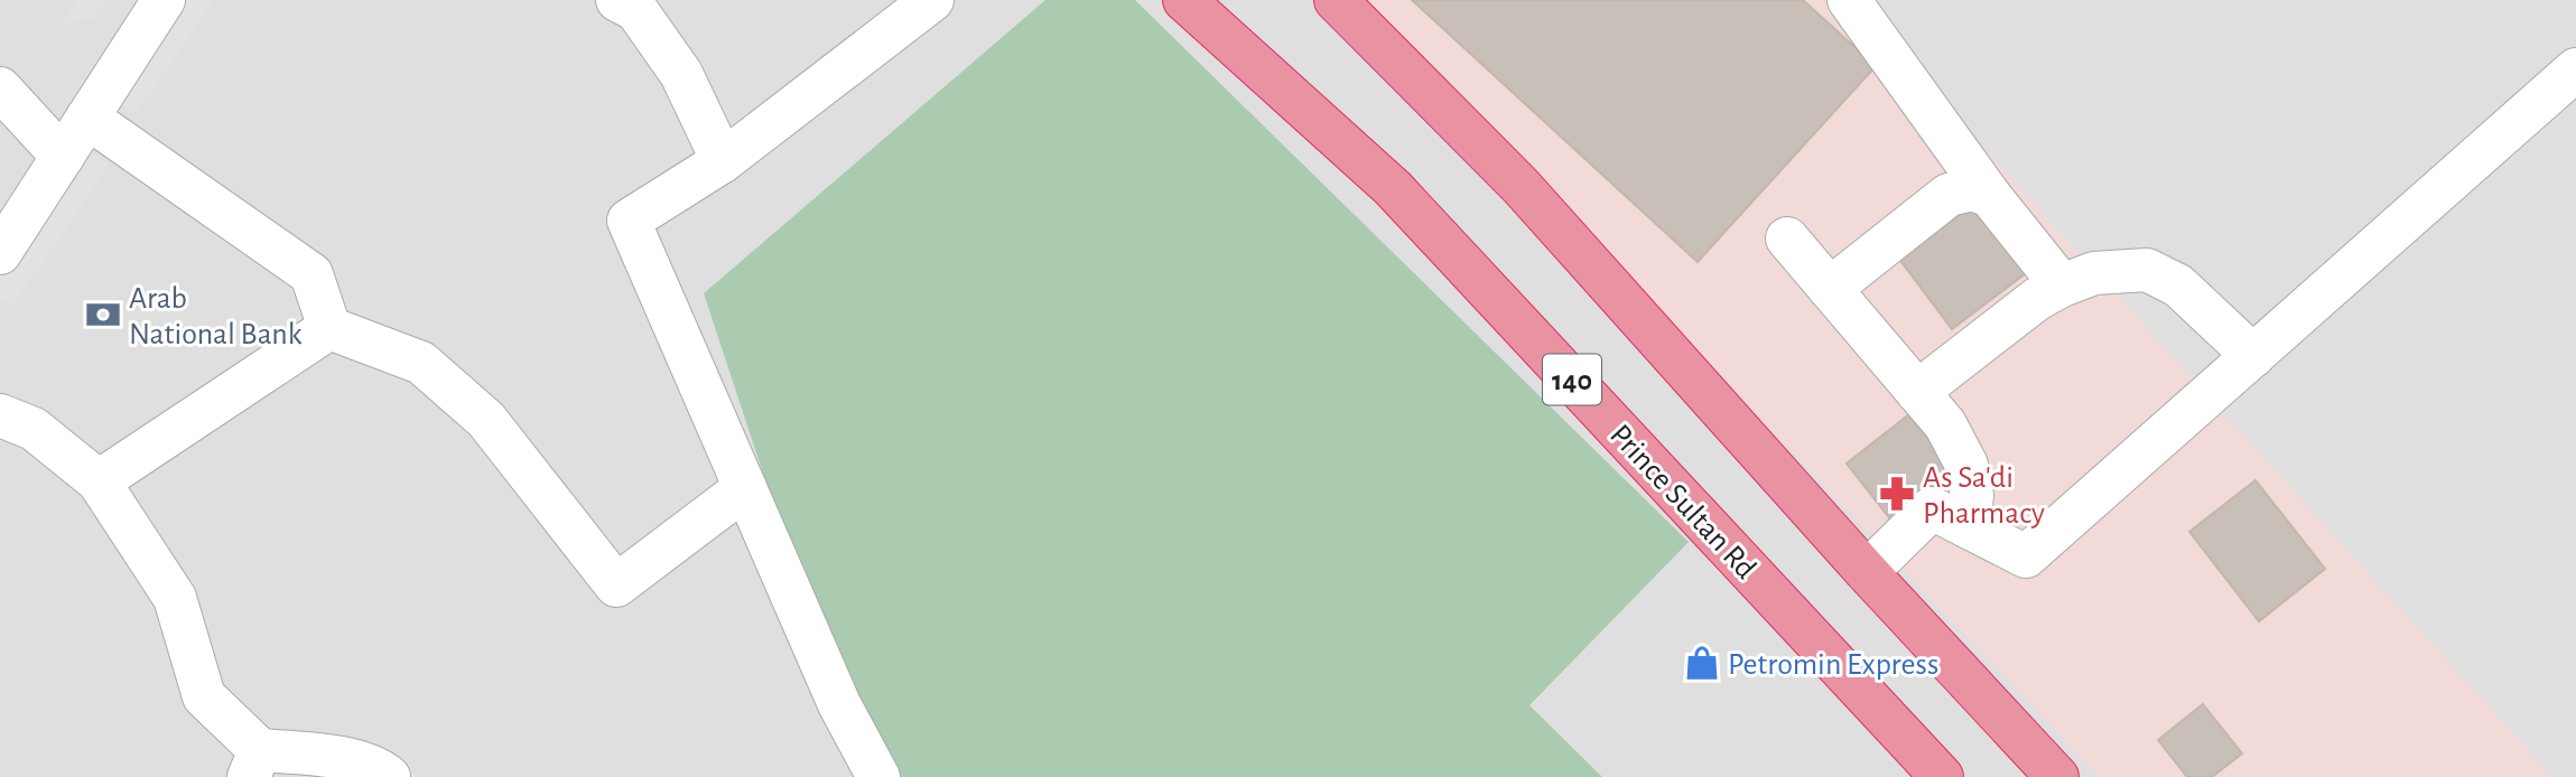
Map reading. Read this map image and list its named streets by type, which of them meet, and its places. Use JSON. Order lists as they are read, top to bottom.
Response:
{
  "streets": {
    "highway": ["140", "Prince Sultan Rd"]
  },
  "places": {
    "bank": ["Arab National Bank"],
    "pharmacy": ["As Sa'di Pharmacy"],
    "shop": ["Petromin Express"]
  }
}
